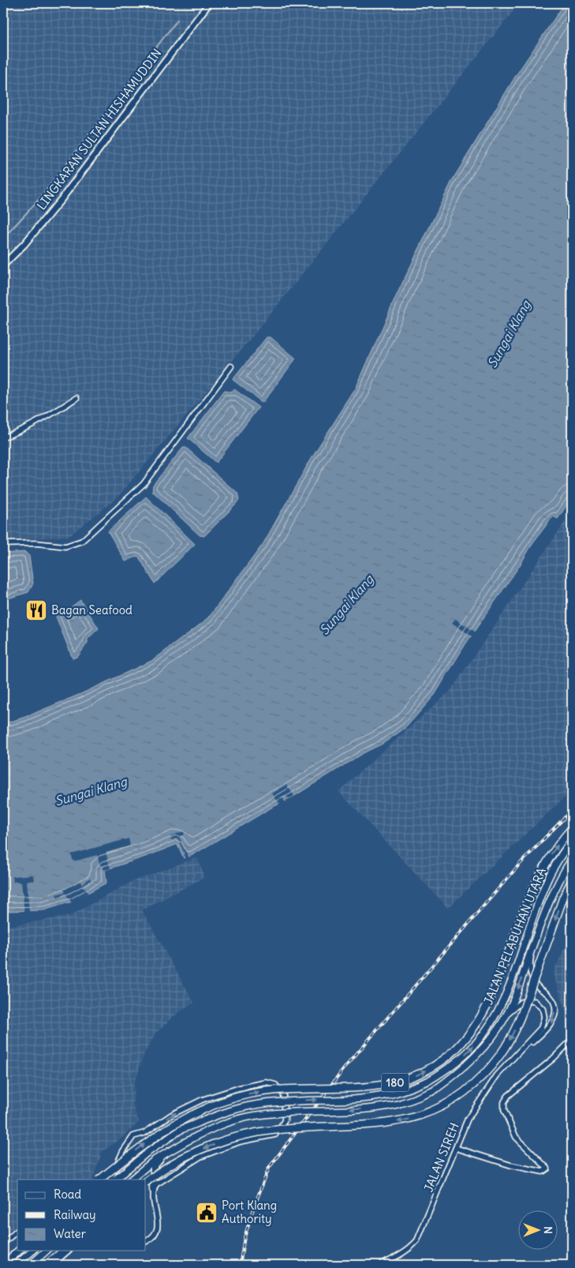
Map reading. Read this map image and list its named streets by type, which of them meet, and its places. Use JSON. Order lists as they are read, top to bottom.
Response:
{
  "streets": {
    "main road": ["JALAN PELABUHAN UTARA", "180"],
    "street": ["LINGKARAN SULTAN HISHAMUDDIN", "JALAN SIREH"]
  },
  "water": ["Sungai Klang"],
  "places": {
    "restaurant": ["Bagan Seafood"],
    "public building": ["Port Klang Authority"]
  },
  "legend": ["Road", "Railway", "Water"],
  "north": "right"
}
